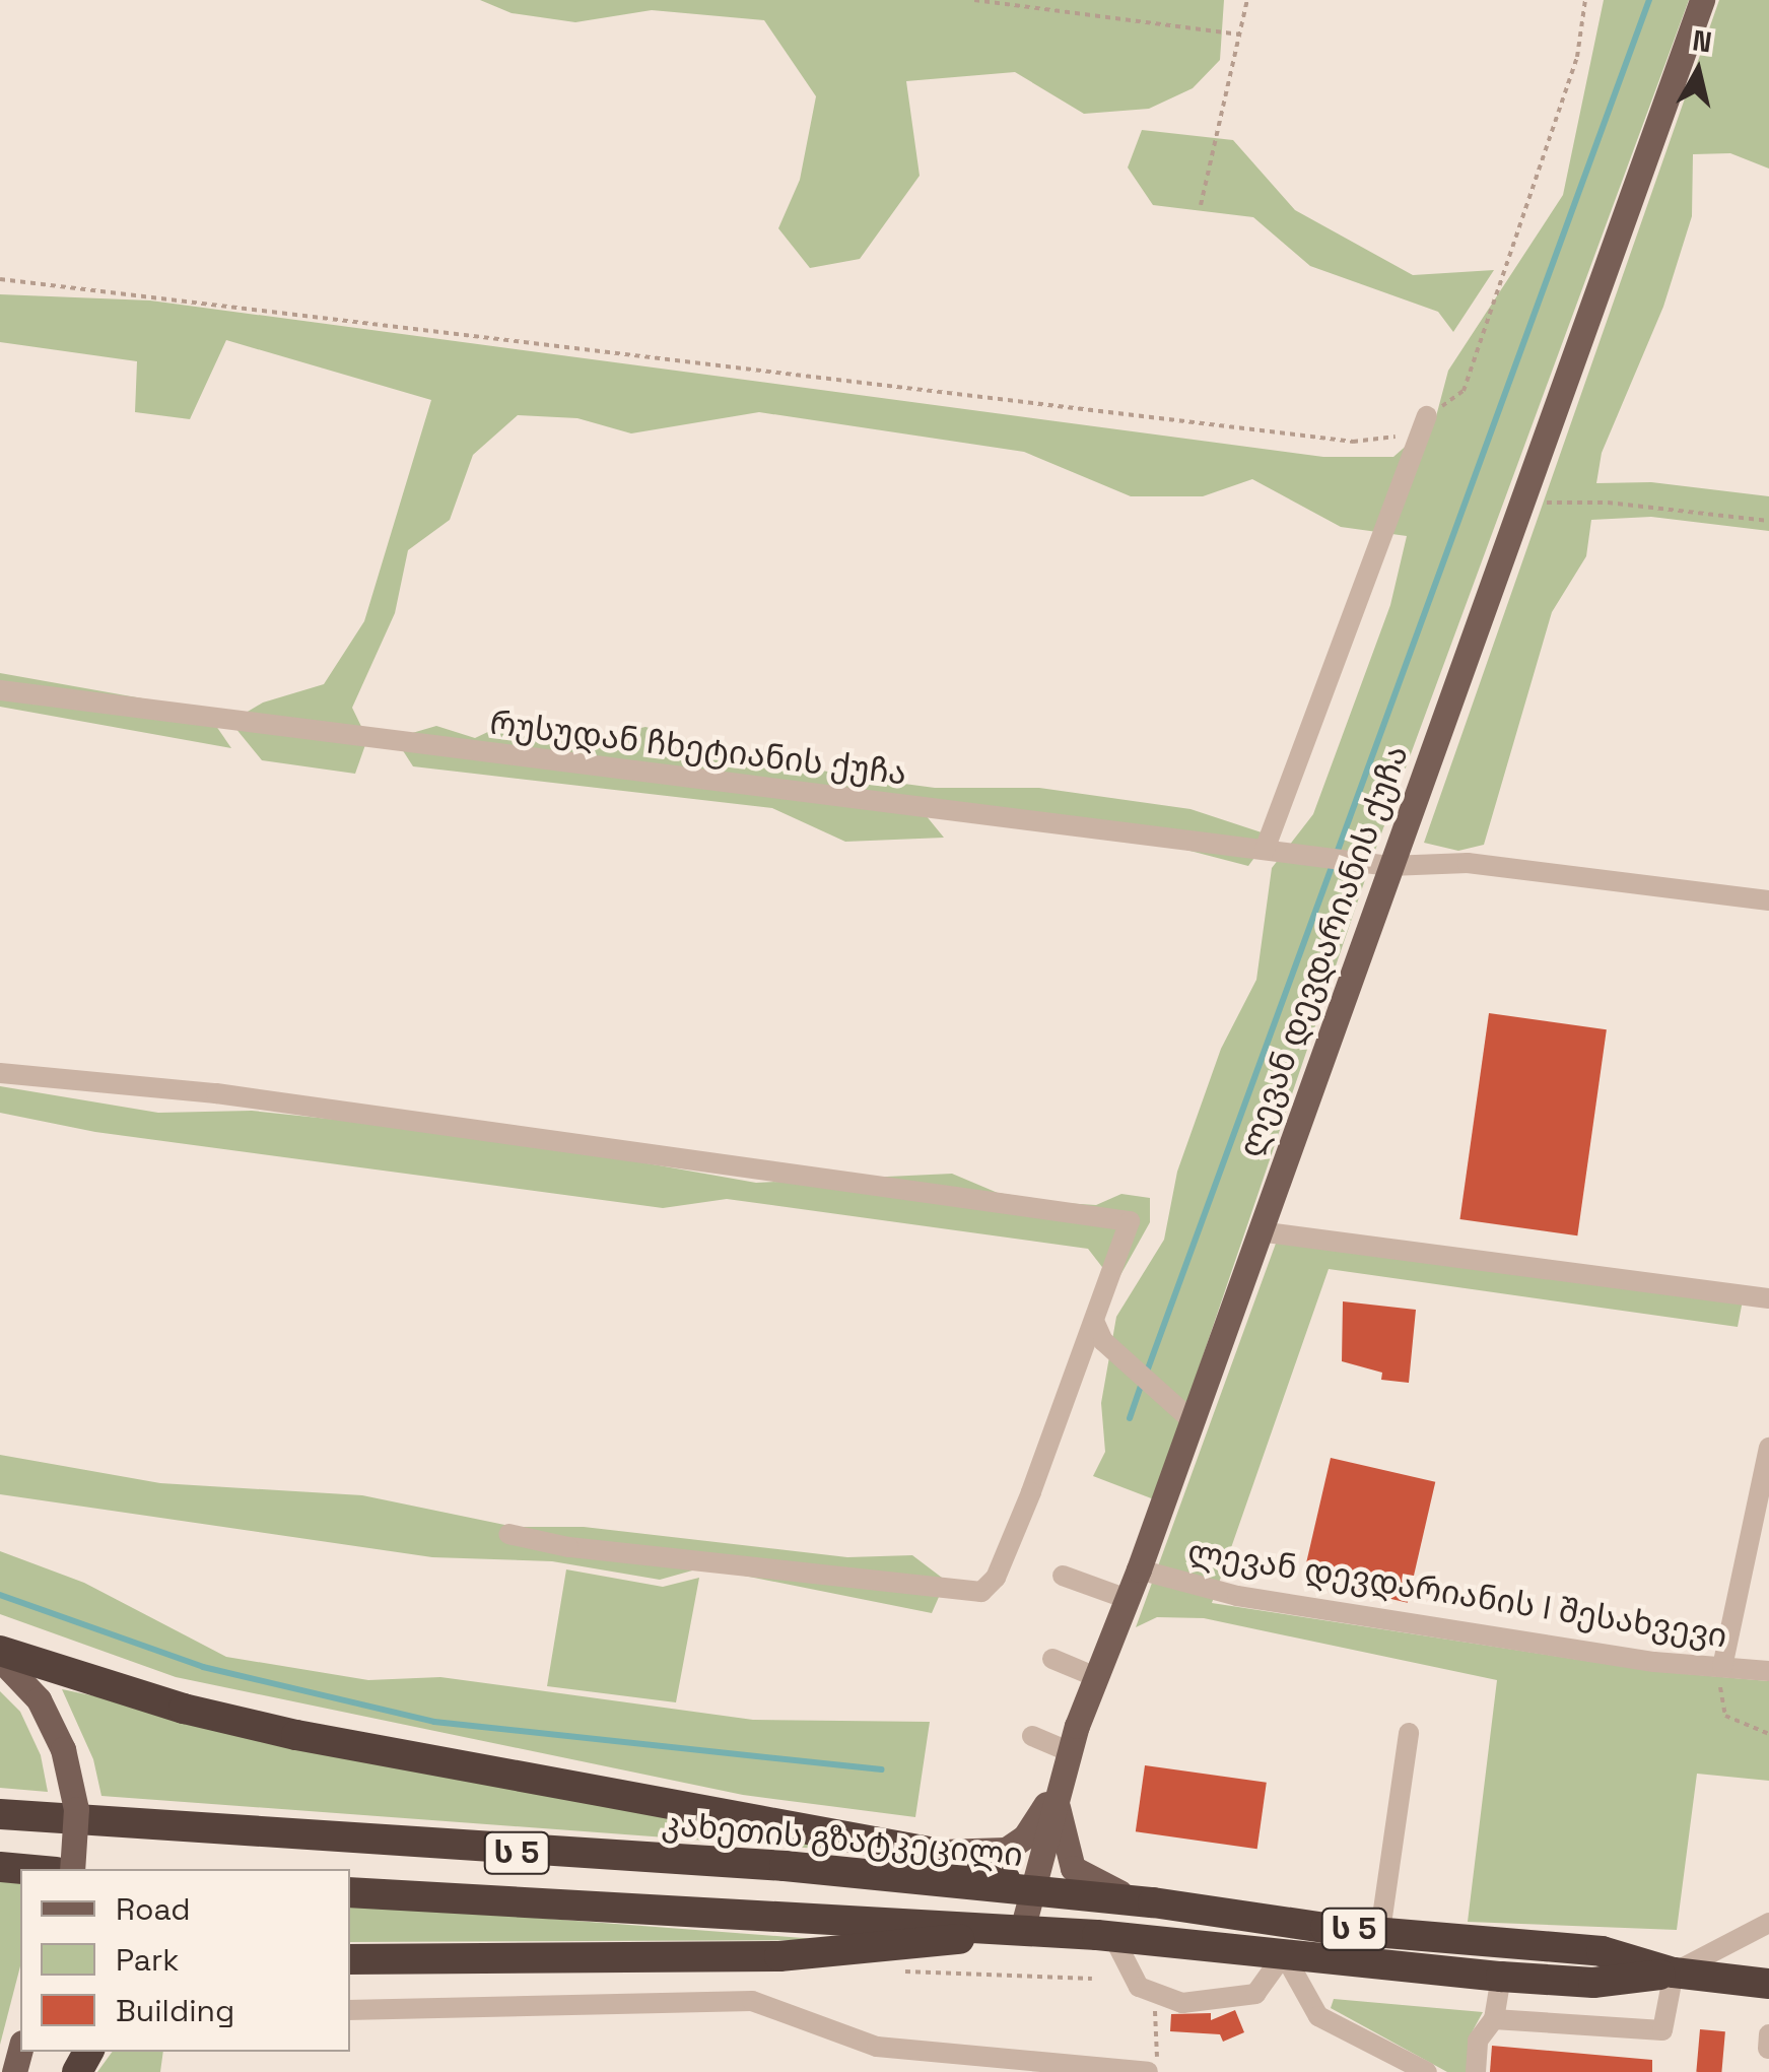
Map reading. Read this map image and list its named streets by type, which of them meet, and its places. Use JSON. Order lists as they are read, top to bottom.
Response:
{
  "streets": {
    "highway": ["კახეთის გზატკეცილი", "ს 5"],
    "main road": ["ლევან დევდარიანის ქუჩა"],
    "street": ["რუსუდან ჩხეტიანის ქუჩა", "ლევან დევდარიანის I შესახვევი"]
  },
  "crossings": [
    ["რუსუდან ჩხეტიანის ქუჩა", "ლევან დევდარიანის ქუჩა"],
    ["ლევან დევდარიანის ქუჩა", "ლევან დევდარიანის I შესახვევი"],
    ["ლევან დევდარიანის ქუჩა", "კახეთის გზატკეცილი"]
  ],
  "legend": ["Road", "Park", "Building"],
  "north": "top"
}
